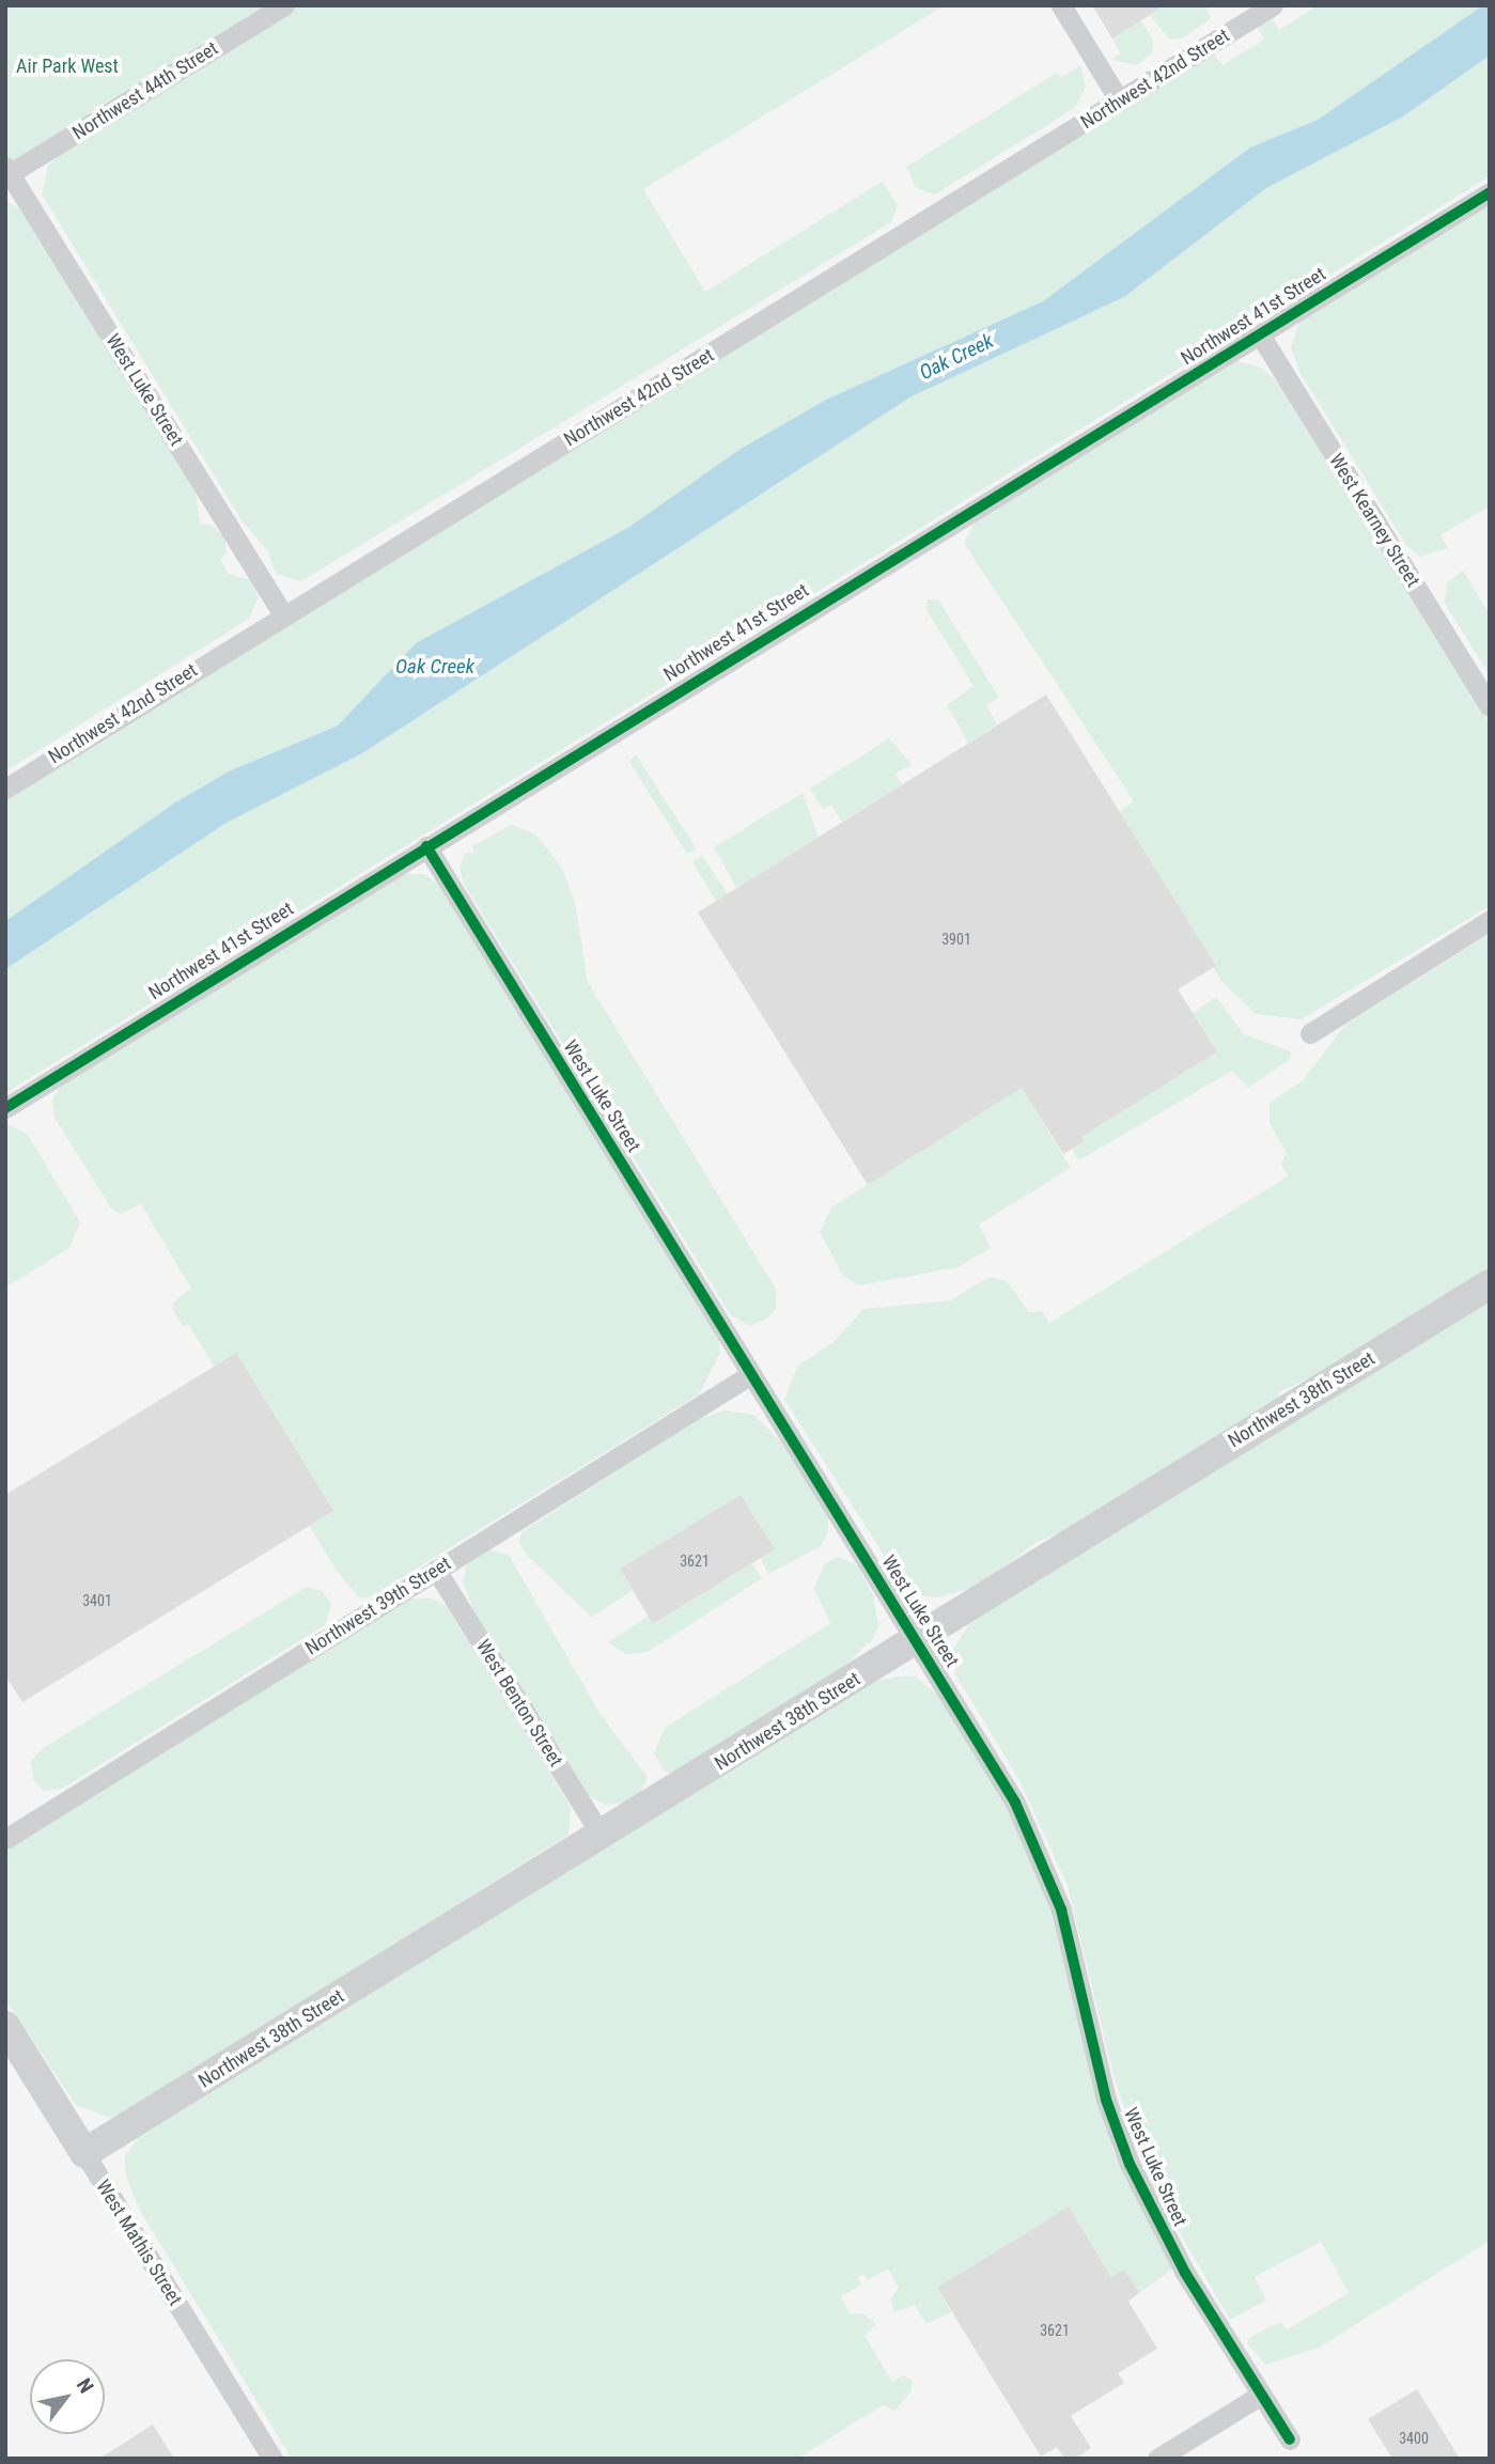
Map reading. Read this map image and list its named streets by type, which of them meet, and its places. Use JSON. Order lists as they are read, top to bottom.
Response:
{
  "streets": {
    "street": [
      "Northwest 42nd Street",
      "Northwest 44th Street",
      "Northwest 41st Street",
      "West Luke Street",
      "West Kearney Street",
      "Northwest 38th Street",
      "Northwest 39th Street",
      "West Benton Street",
      "West Mathis Street"
    ]
  },
  "crossings": [
    ["Northwest 42nd Street", "West Luke Street"],
    ["Northwest 44th Street", "West Luke Street"],
    ["Northwest 41st Street", "West Luke Street"],
    ["Northwest 41st Street", "West Kearney Street"],
    ["West Luke Street", "Northwest 38th Street"],
    ["West Luke Street", "Northwest 39th Street"],
    ["Northwest 38th Street", "West Benton Street"],
    ["Northwest 38th Street", "West Mathis Street"],
    ["Northwest 39th Street", "West Benton Street"]
  ],
  "water": ["Oak Creek"],
  "parks": ["Air Park West"],
  "house_numbers": [
    "3901",
    "3621",
    "3401",
    "3621",
    "3400"
  ],
  "north": "top right"
}
